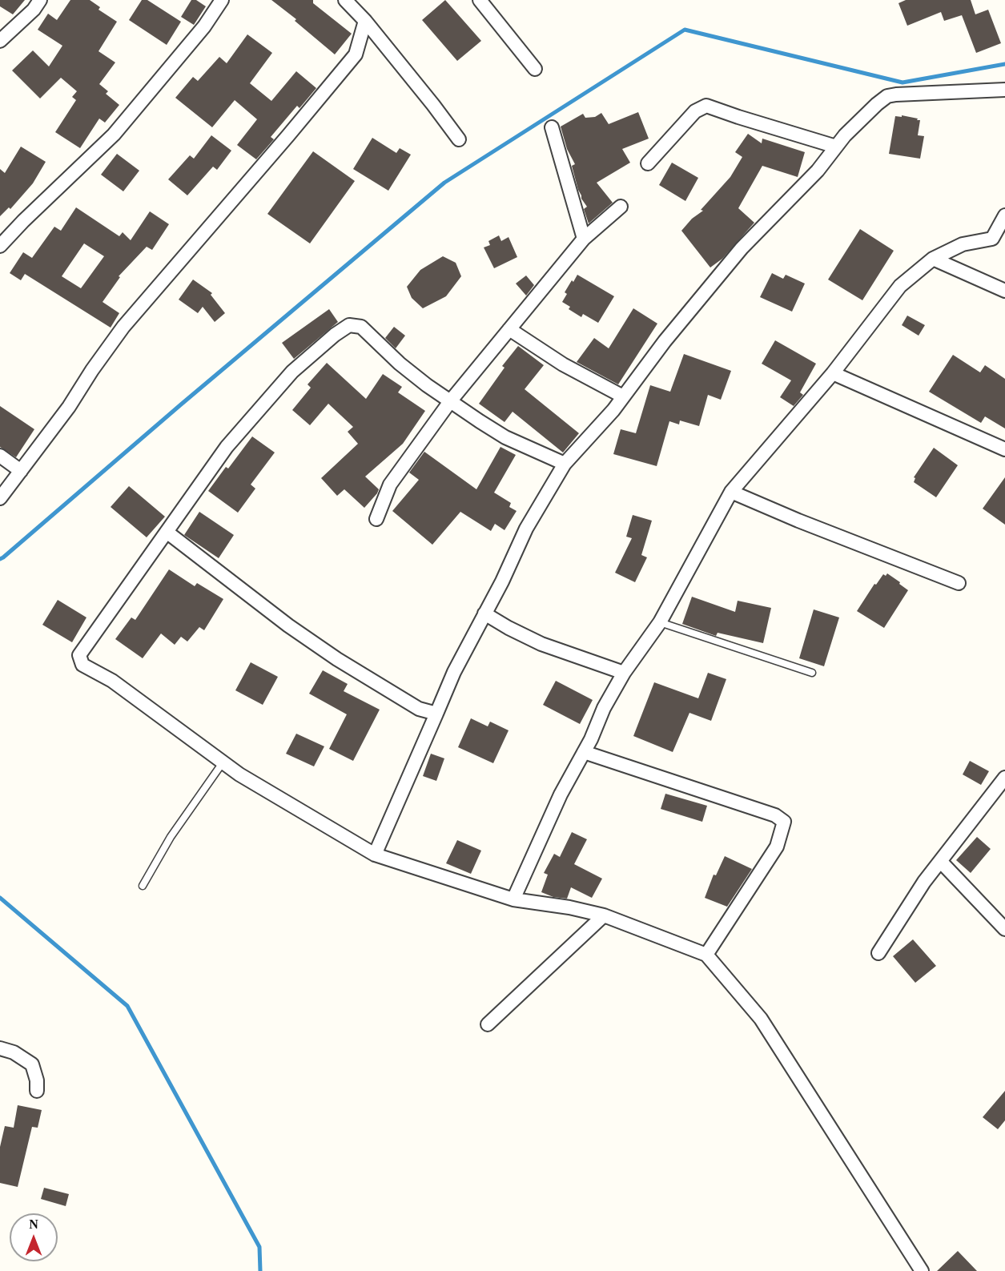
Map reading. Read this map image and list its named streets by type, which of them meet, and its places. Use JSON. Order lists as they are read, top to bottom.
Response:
{
  "north": "top"
}
